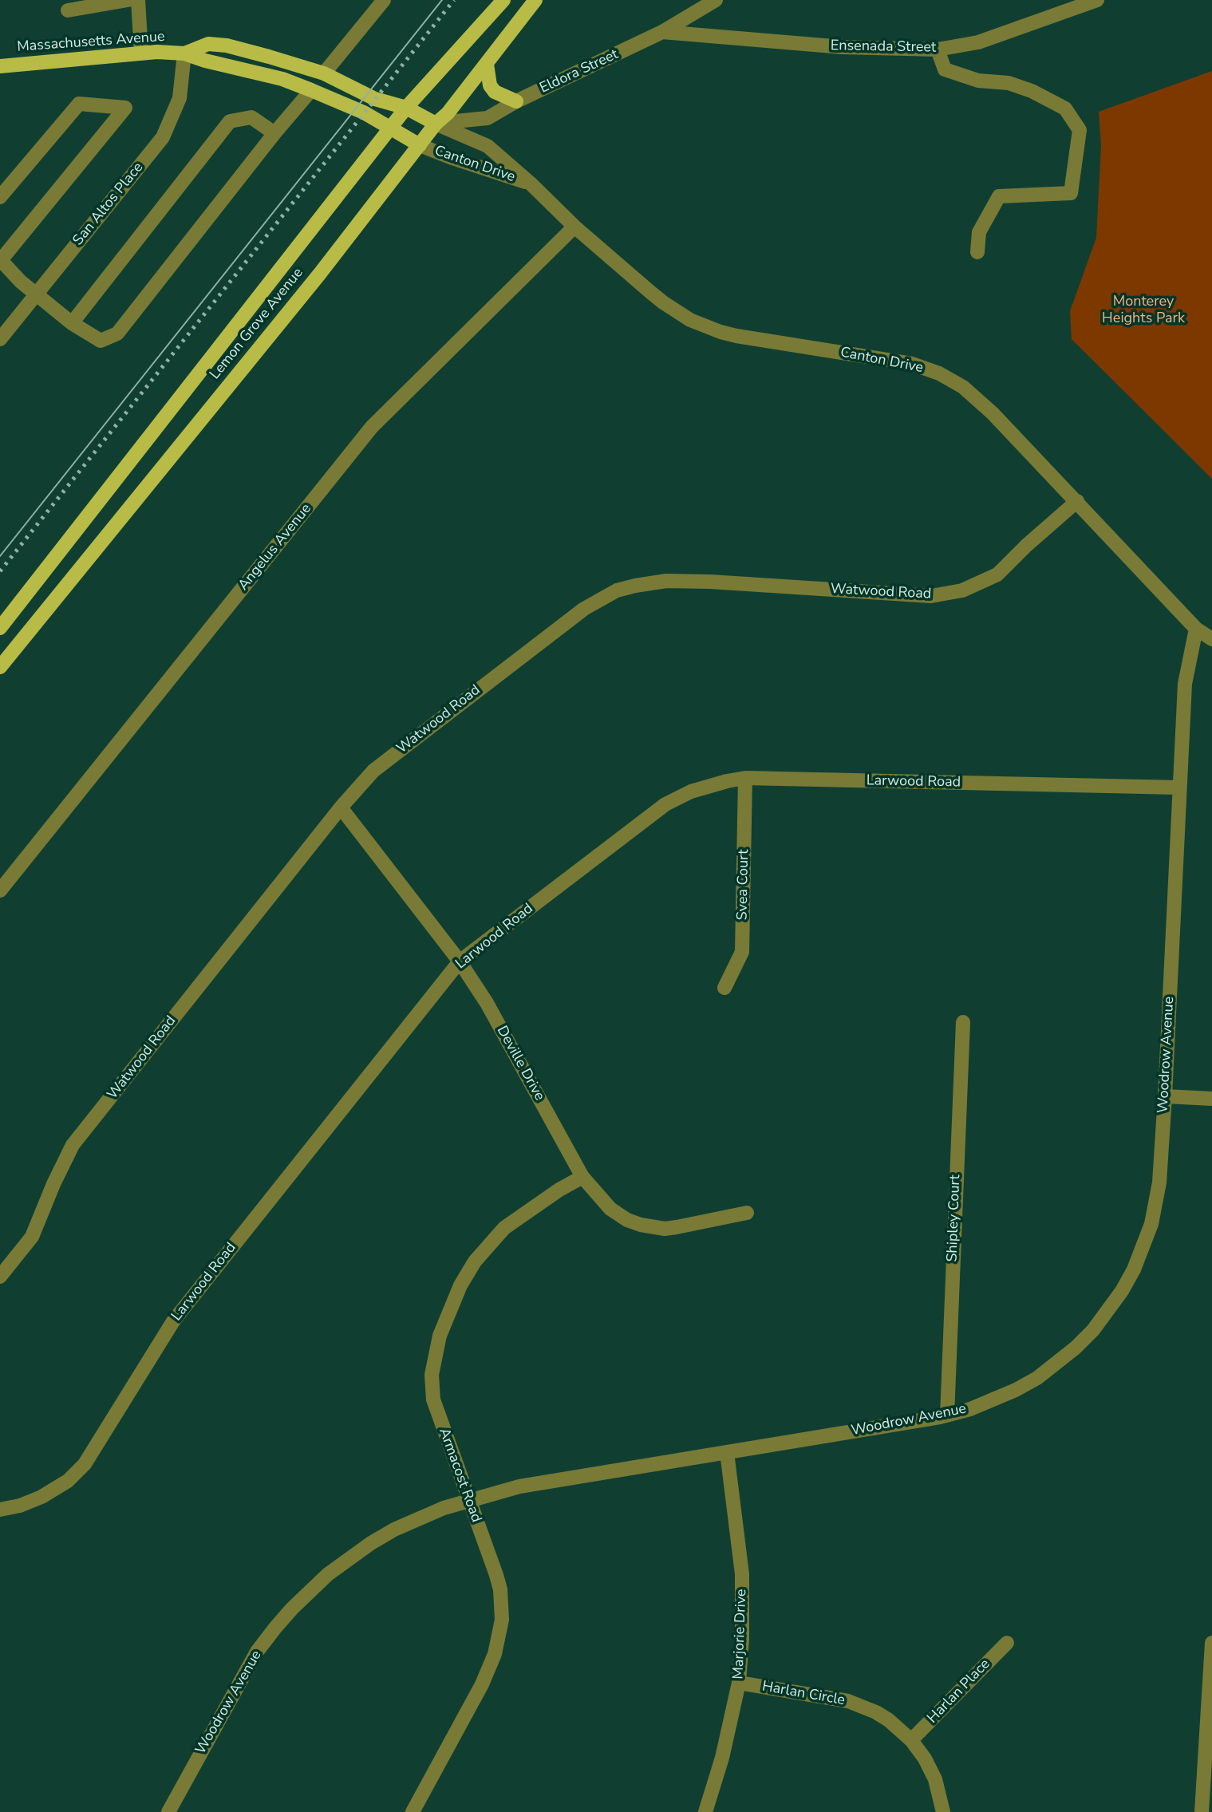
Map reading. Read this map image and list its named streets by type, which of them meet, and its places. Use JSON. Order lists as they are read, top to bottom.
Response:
{
  "streets": {
    "main road": ["Massachusetts Avenue", "Lemon Grove Avenue"],
    "street": [
      "Ensenada Street",
      "Eldora Street",
      "Canton Drive",
      "San Altos Place",
      "Angelus Avenue",
      "Watwood Road",
      "Larwood Road",
      "Svea Court",
      "Woodrow Avenue",
      "Deville Drive",
      "Shipley Court",
      "Armacost Road",
      "Marjorie Drive",
      "Harlan Place",
      "Harlan Circle"
    ]
  },
  "crossings": [
    ["Massachusetts Avenue", "Eldora Street"],
    ["Massachusetts Avenue", "Canton Drive"],
    ["Massachusetts Avenue", "San Altos Place"],
    ["Massachusetts Avenue", "Lemon Grove Avenue"],
    ["Ensenada Street", "Eldora Street"],
    ["Eldora Street", "Canton Drive"],
    ["Eldora Street", "Lemon Grove Avenue"],
    ["Canton Drive", "Lemon Grove Avenue"],
    ["Canton Drive", "Angelus Avenue"],
    ["Canton Drive", "Watwood Road"],
    ["Canton Drive", "Woodrow Avenue"],
    ["Watwood Road", "Deville Drive"],
    ["Larwood Road", "Svea Court"],
    ["Larwood Road", "Woodrow Avenue"],
    ["Larwood Road", "Deville Drive"],
    ["Woodrow Avenue", "Shipley Court"],
    ["Woodrow Avenue", "Armacost Road"],
    ["Woodrow Avenue", "Marjorie Drive"],
    ["Deville Drive", "Armacost Road"],
    ["Marjorie Drive", "Harlan Circle"],
    ["Harlan Place", "Harlan Circle"]
  ],
  "parks": ["Monterey Heights Park"]
}
